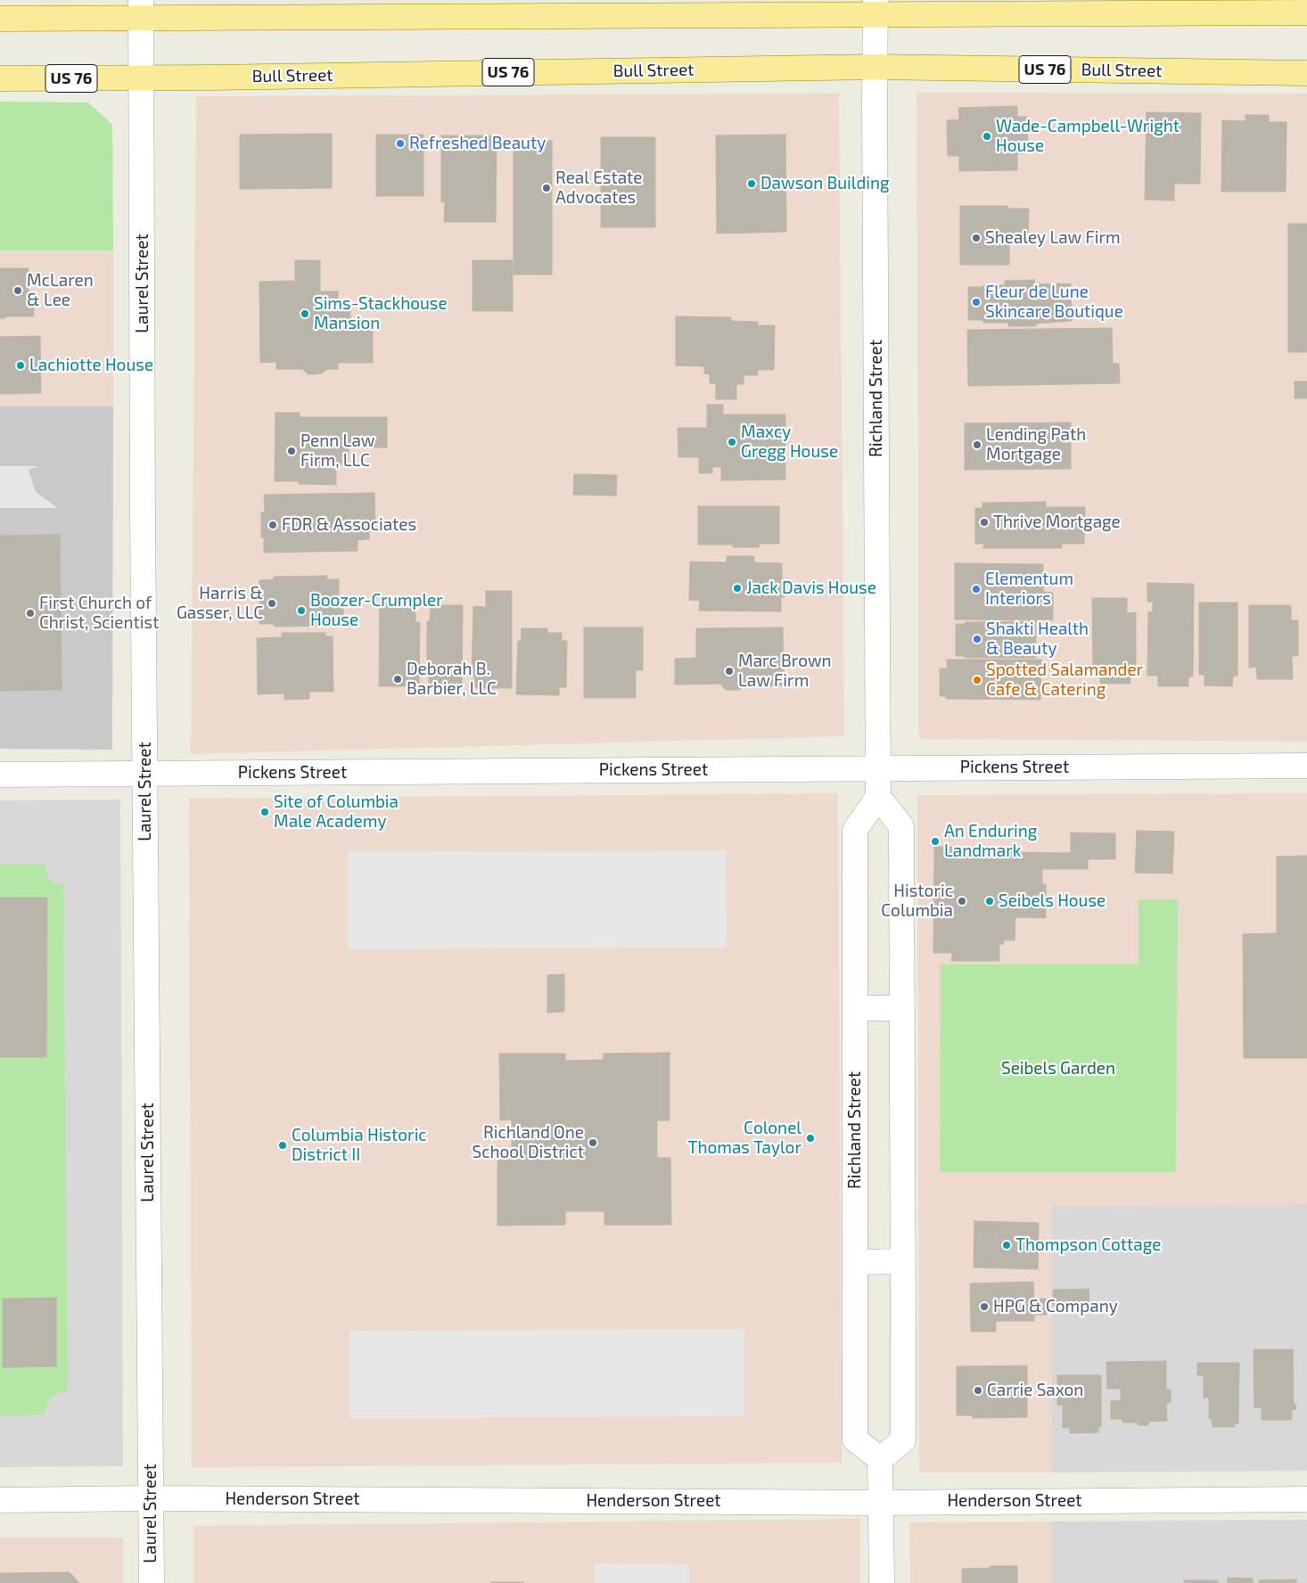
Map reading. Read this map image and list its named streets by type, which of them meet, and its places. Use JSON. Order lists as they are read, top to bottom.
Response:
{
  "streets": {
    "main road": ["US 76", "Bull Street"],
    "street": [
      "Laurel Street",
      "Richland Street",
      "Pickens Street",
      "Henderson Street"
    ]
  },
  "crossings": [
    ["Bull Street", "Laurel Street"],
    ["Bull Street", "Richland Street"],
    ["Laurel Street", "Pickens Street"],
    ["Laurel Street", "Henderson Street"],
    ["Richland Street", "Pickens Street"]
  ],
  "parks": ["Seibels Garden"],
  "places": [
    "Wade-Campbell-Wright House",
    "Refreshed Beauty",
    "Dawson Building",
    "Real Estate Advocates",
    "Shealey Law Firm",
    "McLaren & Lee",
    "Fleur de Lune Skincare Boutique",
    "Sims-Stackhouse Mansion",
    "Lachiotte House",
    "Maxcy Gregg House",
    "Lending Path Mortgage",
    "Penn Law Firm, LLC",
    "Thrive Mortgage",
    "FDR & Associates",
    "Jack Davis House",
    "Elementum Interiors",
    "Harris & Gasser, LLC",
    "Boozer-Crumpler House",
    "First Church of Christ, Scientist",
    "Shakti Health & Beauty",
    "Marc Brown Law Firm",
    "Deborah B. Barbier, LLC",
    "Spotted Salamander Cafe & Catering",
    "Site of Columbia Male Academy",
    "An Enduring Landmark",
    "Historic Columbia",
    "Seibels House",
    "Colonel Thomas Taylor",
    "Richland One School District",
    "Columbia Historic District II",
    "Thompson Cottage",
    "HPG & Company",
    "Carrie Saxon"
  ]
}
